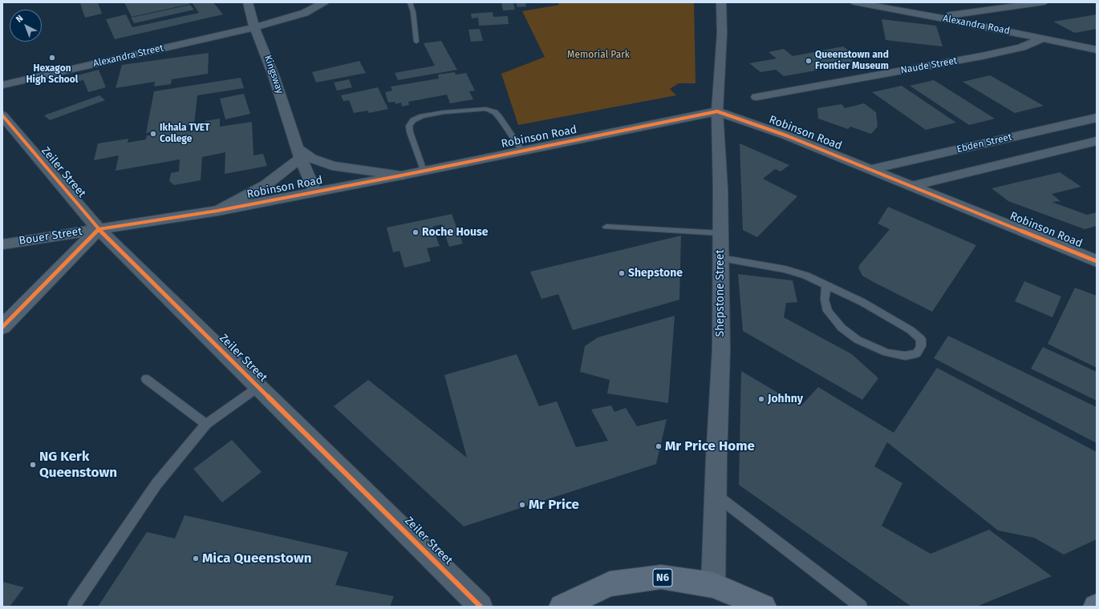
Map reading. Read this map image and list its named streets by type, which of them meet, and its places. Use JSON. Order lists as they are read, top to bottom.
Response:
{
  "streets": {
    "highway": ["N6"],
    "street": [
      "Alexandra Road",
      "Alexandra Street",
      "Naude Street",
      "Kingsway",
      "Robinson Road",
      "Ebden Street",
      "Zeiler Street",
      "Bouer Street",
      "Shepstone Street"
    ]
  },
  "crossings": [
    ["Alexandra Road", "Naude Street"],
    ["Alexandra Street", "Kingsway"],
    ["Kingsway", "Robinson Road"],
    ["Robinson Road", "Ebden Street"],
    ["Robinson Road", "Zeiler Street"],
    ["Robinson Road", "Bouer Street"],
    ["Robinson Road", "Shepstone Street"],
    ["Zeiler Street", "Bouer Street"],
    ["Shepstone Street", "N6"]
  ],
  "parks": ["Memorial Park"],
  "places": [
    "Hexagon High School",
    "Queenstown and Frontier Museum",
    "Ikhala TVET College",
    "Roche House",
    "Shepstone",
    "Johhny",
    "Mr Price Home",
    "NG Kerk Queenstown",
    "Mr Price",
    "Mica Queenstown"
  ],
  "north": "top left"
}
